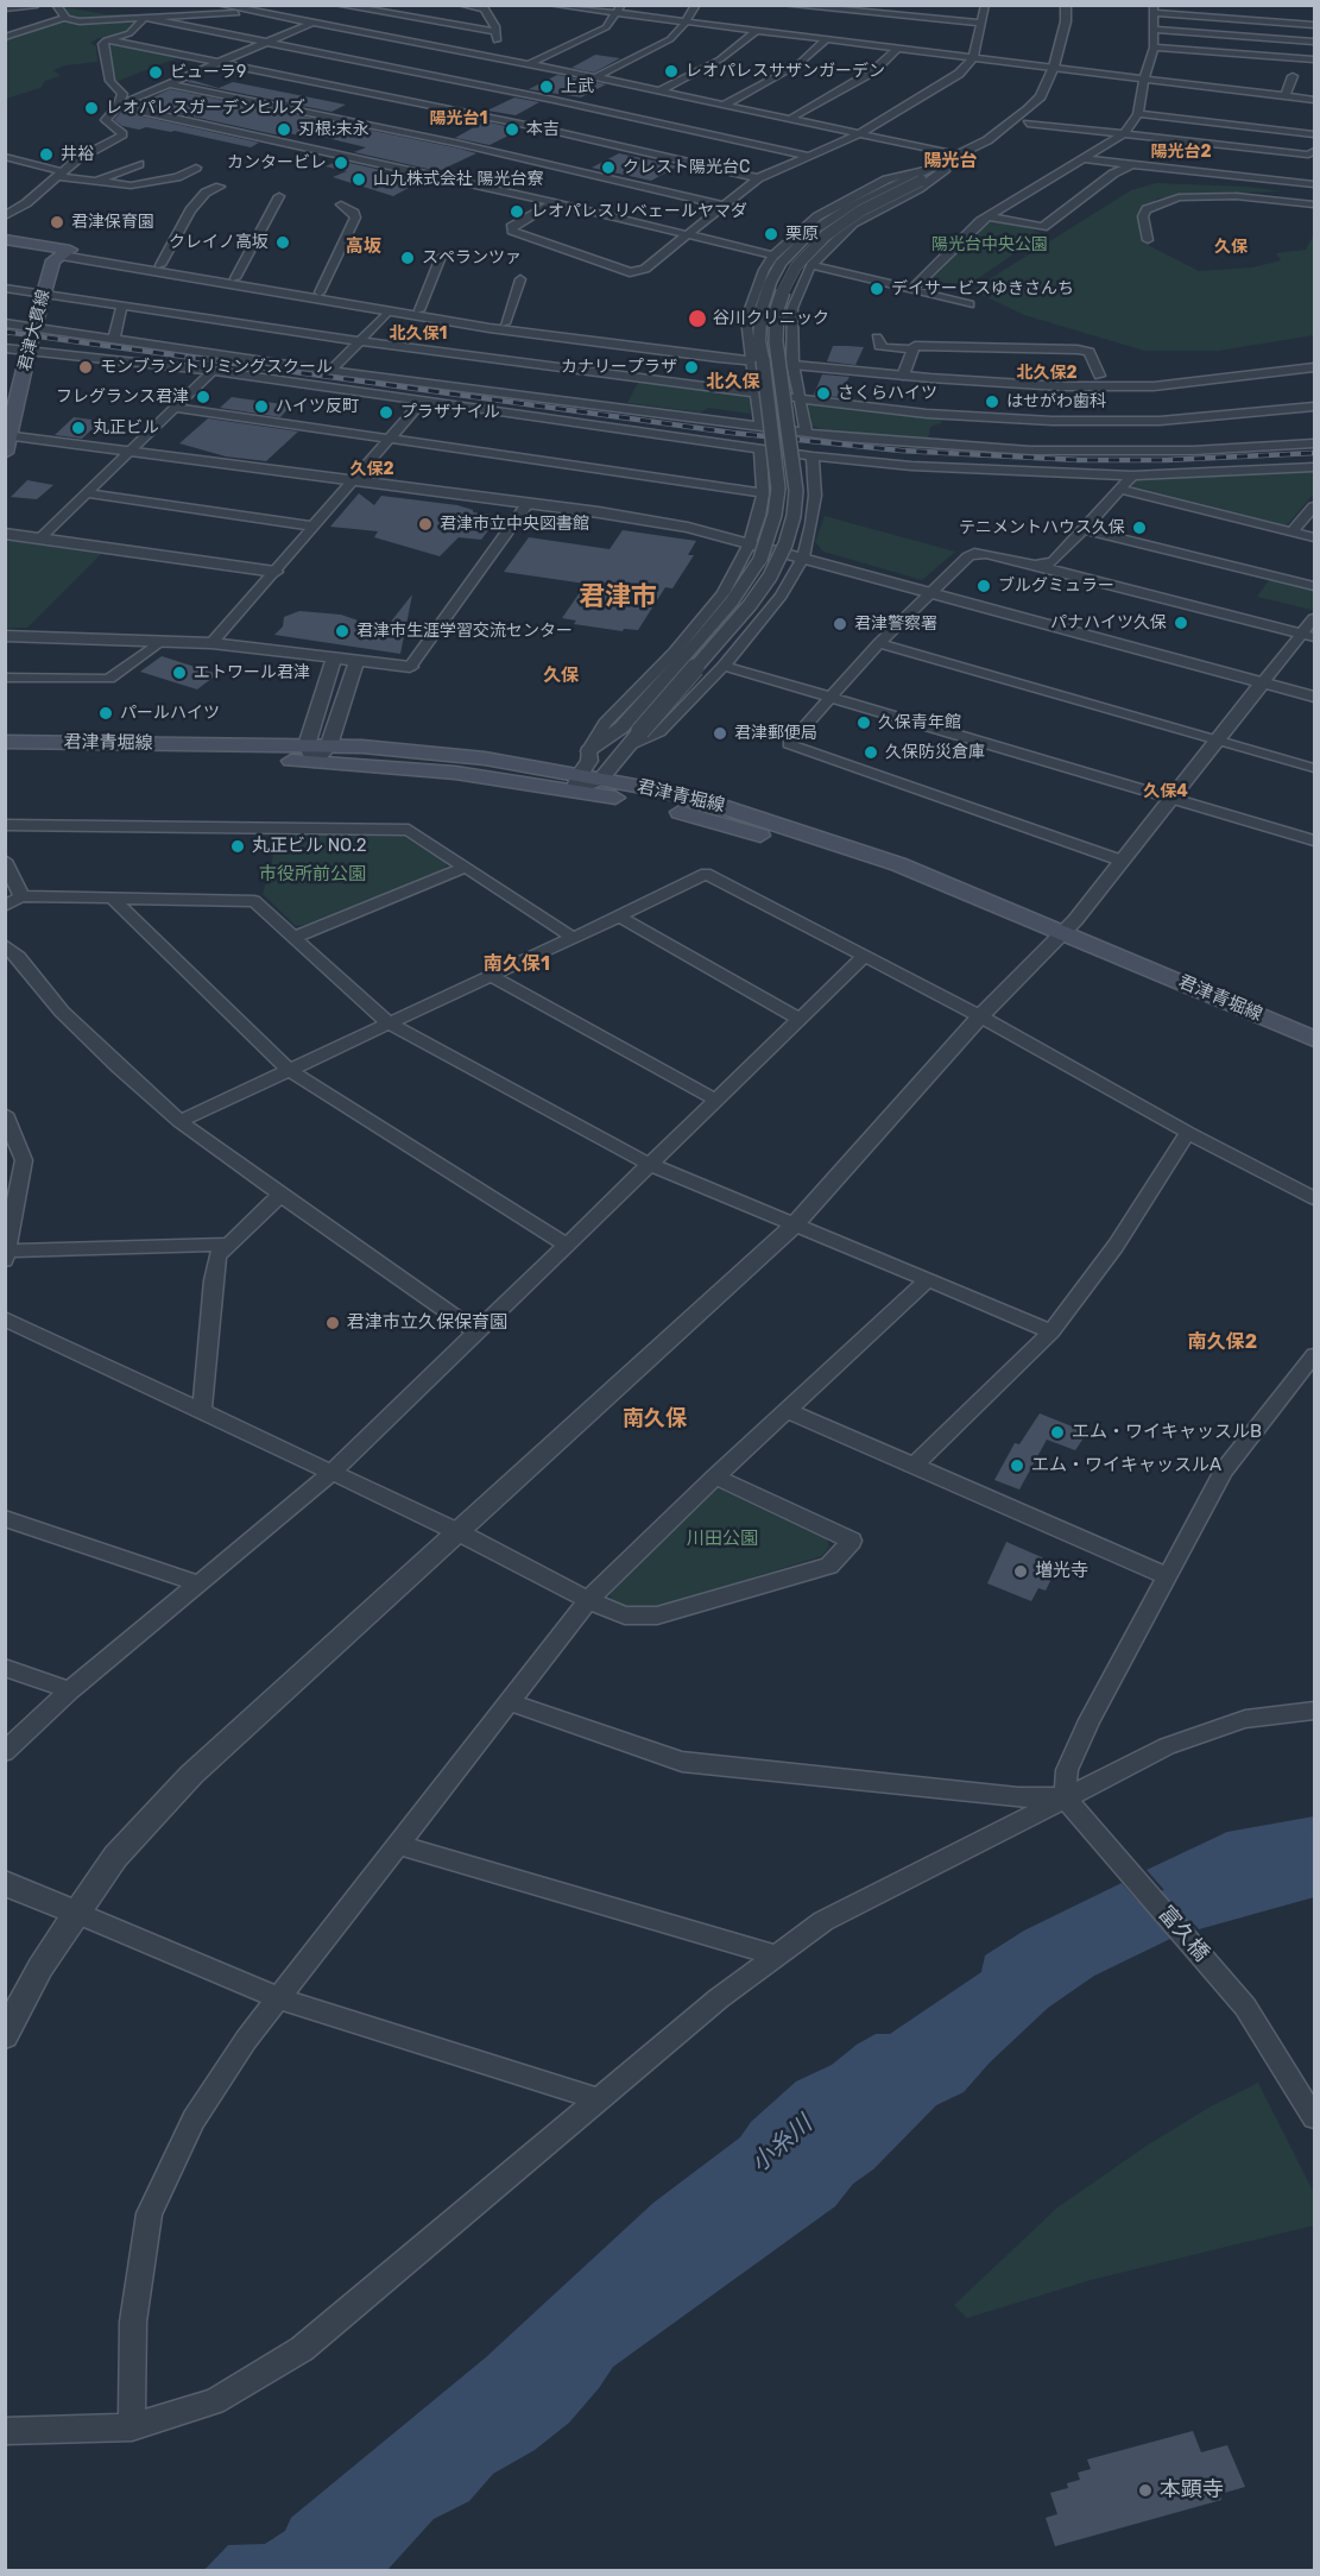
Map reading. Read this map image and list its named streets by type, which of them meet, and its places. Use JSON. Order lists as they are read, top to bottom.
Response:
{
  "streets": {
    "main road": ["君津大貫線", "君津青堀線"],
    "street": ["富久橋"]
  },
  "districts": [
    "陽光台1",
    "陽光台2",
    "陽光台",
    "高坂",
    "久保",
    "北久保1",
    "北久保2",
    "北久保",
    "久保2",
    "君津市",
    "久保",
    "久保4",
    "南久保1",
    "南久保2",
    "南久保"
  ],
  "water": ["小糸川"],
  "parks": ["陽光台中央公園", "市役所前公園", "川田公園"],
  "places": [
    "レオパレスサザンガーデン",
    "ビューラ9",
    "上武",
    "レオパレスガーデンヒルズ",
    "刃根;末永",
    "本吉",
    "井裕",
    "カンタービレ",
    "クレスト陽光台C",
    "山九株式会社 陽光台寮",
    "レオパレスリベェールヤマダ",
    "君津保育園",
    "栗原",
    "クレイノ高坂",
    "スペランツァ",
    "デイサービスゆきさんち",
    "谷川クリニック",
    "モンブラントリミングスクール",
    "カナリープラザ",
    "さくらハイツ",
    "フレグランス君津",
    "はせがわ歯科",
    "ハイツ反町",
    "プラザナイル",
    "丸正ビル",
    "君津市立中央図書館",
    "テニメントハウス久保",
    "ブルグミュラー",
    "パナハイツ久保",
    "君津警察署",
    "君津市生涯学習交流センター",
    "エトワール君津",
    "パールハイツ",
    "久保青年館",
    "君津郵便局",
    "久保防災倉庫",
    "丸正ビル NO.2",
    "君津市立久保保育園",
    "エム・ワイキャッスルB",
    "エム・ワイキャッスルA",
    "増光寺",
    "本顕寺"
  ]
}
